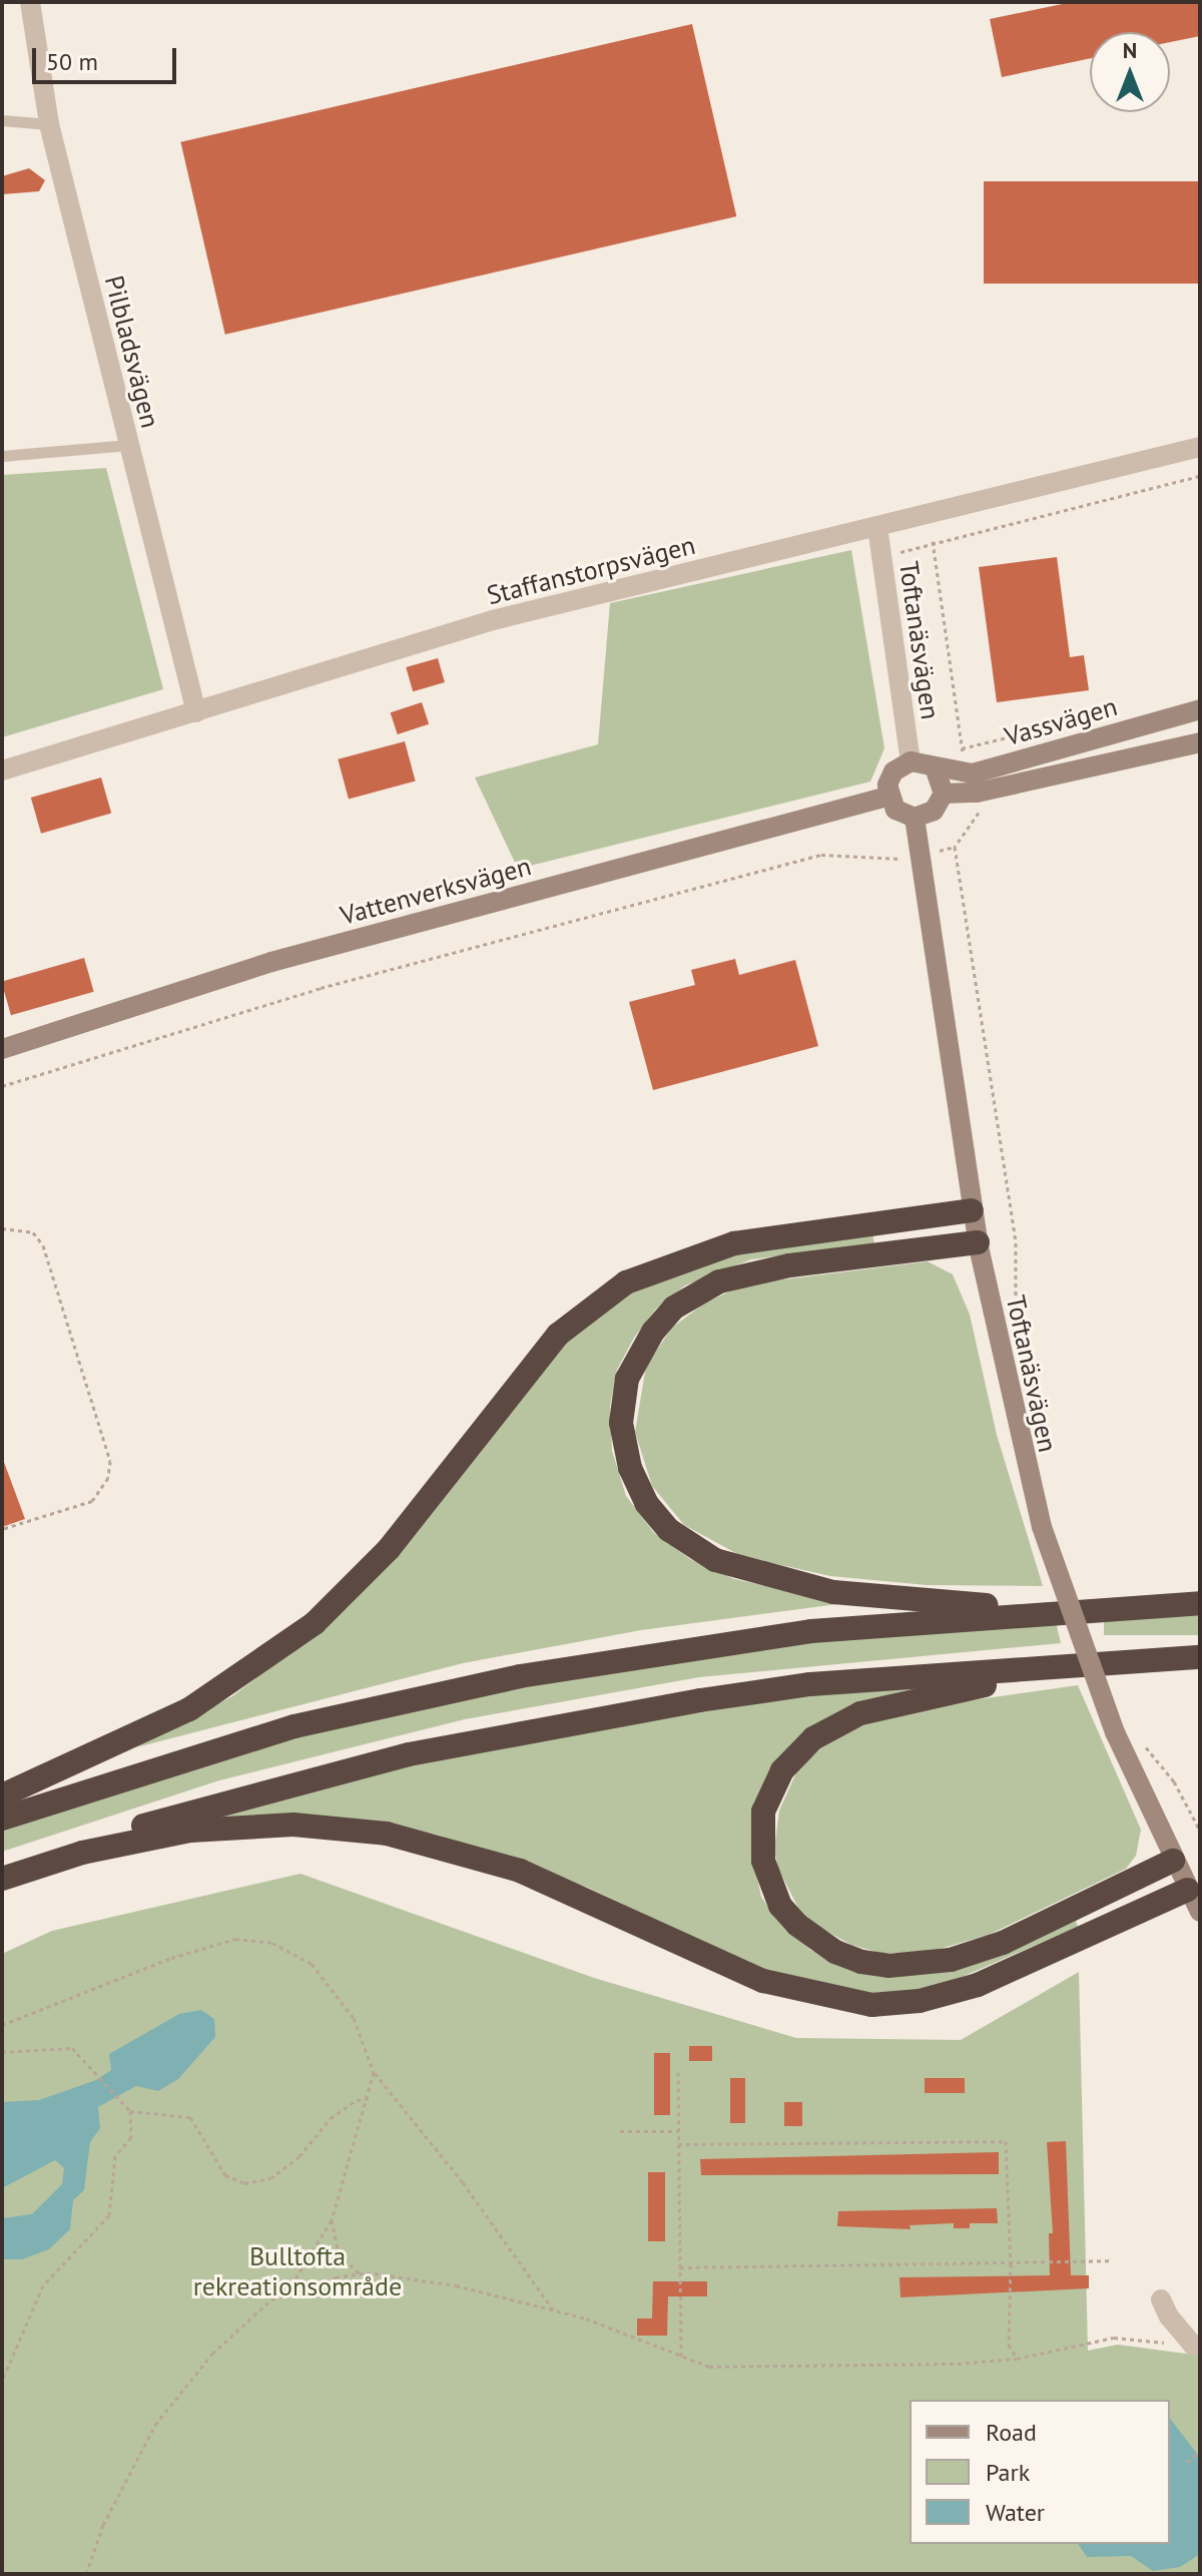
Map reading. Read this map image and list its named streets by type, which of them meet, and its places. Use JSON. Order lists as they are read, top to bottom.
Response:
{
  "streets": {
    "street": [
      "Pilbladsvägen",
      "Staffanstorpsvägen",
      "Toftanäsvägen",
      "Vassvägen",
      "Vattenverksvägen"
    ]
  },
  "crossings": [
    ["Pilbladsvägen", "Staffanstorpsvägen"],
    ["Staffanstorpsvägen", "Toftanäsvägen"],
    ["Toftanäsvägen", "Vassvägen"],
    ["Toftanäsvägen", "Vattenverksvägen"],
    ["Vassvägen", "Vattenverksvägen"]
  ],
  "parks": ["Bulltofta rekreationsområde"],
  "legend": ["Road", "Park", "Water"],
  "scale_bar": "50 m",
  "north": "top"
}
